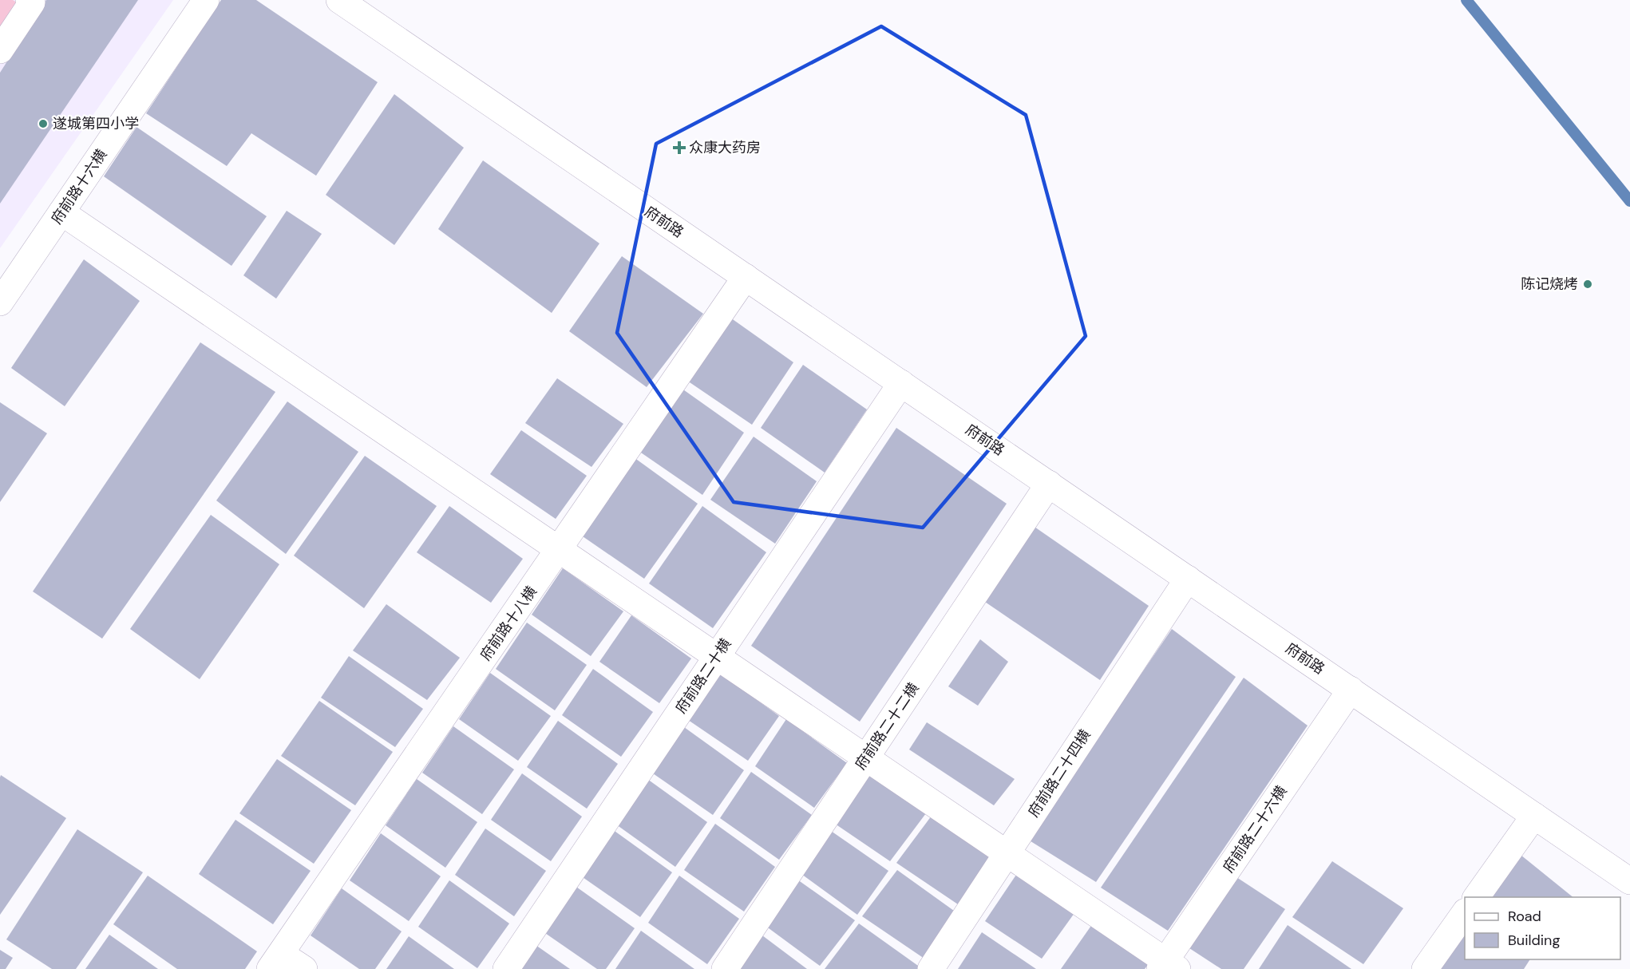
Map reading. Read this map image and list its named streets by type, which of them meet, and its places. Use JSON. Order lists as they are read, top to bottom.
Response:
{
  "streets": {
    "street": [
      "府前路十六横",
      "府前路",
      "府前路十八横",
      "府前路二十横",
      "府前路二十二横",
      "府前路二十四横",
      "府前路二十六横"
    ]
  },
  "crossings": [
    ["府前路", "府前路十八横"],
    ["府前路", "府前路二十横"],
    ["府前路", "府前路二十二横"],
    ["府前路", "府前路二十四横"],
    ["府前路", "府前路二十六横"]
  ],
  "places": {
    "other": ["遂城第四小学", "陈记烧烤"],
    "health": ["众康大药房"]
  },
  "legend": ["Road", "Building"]
}
